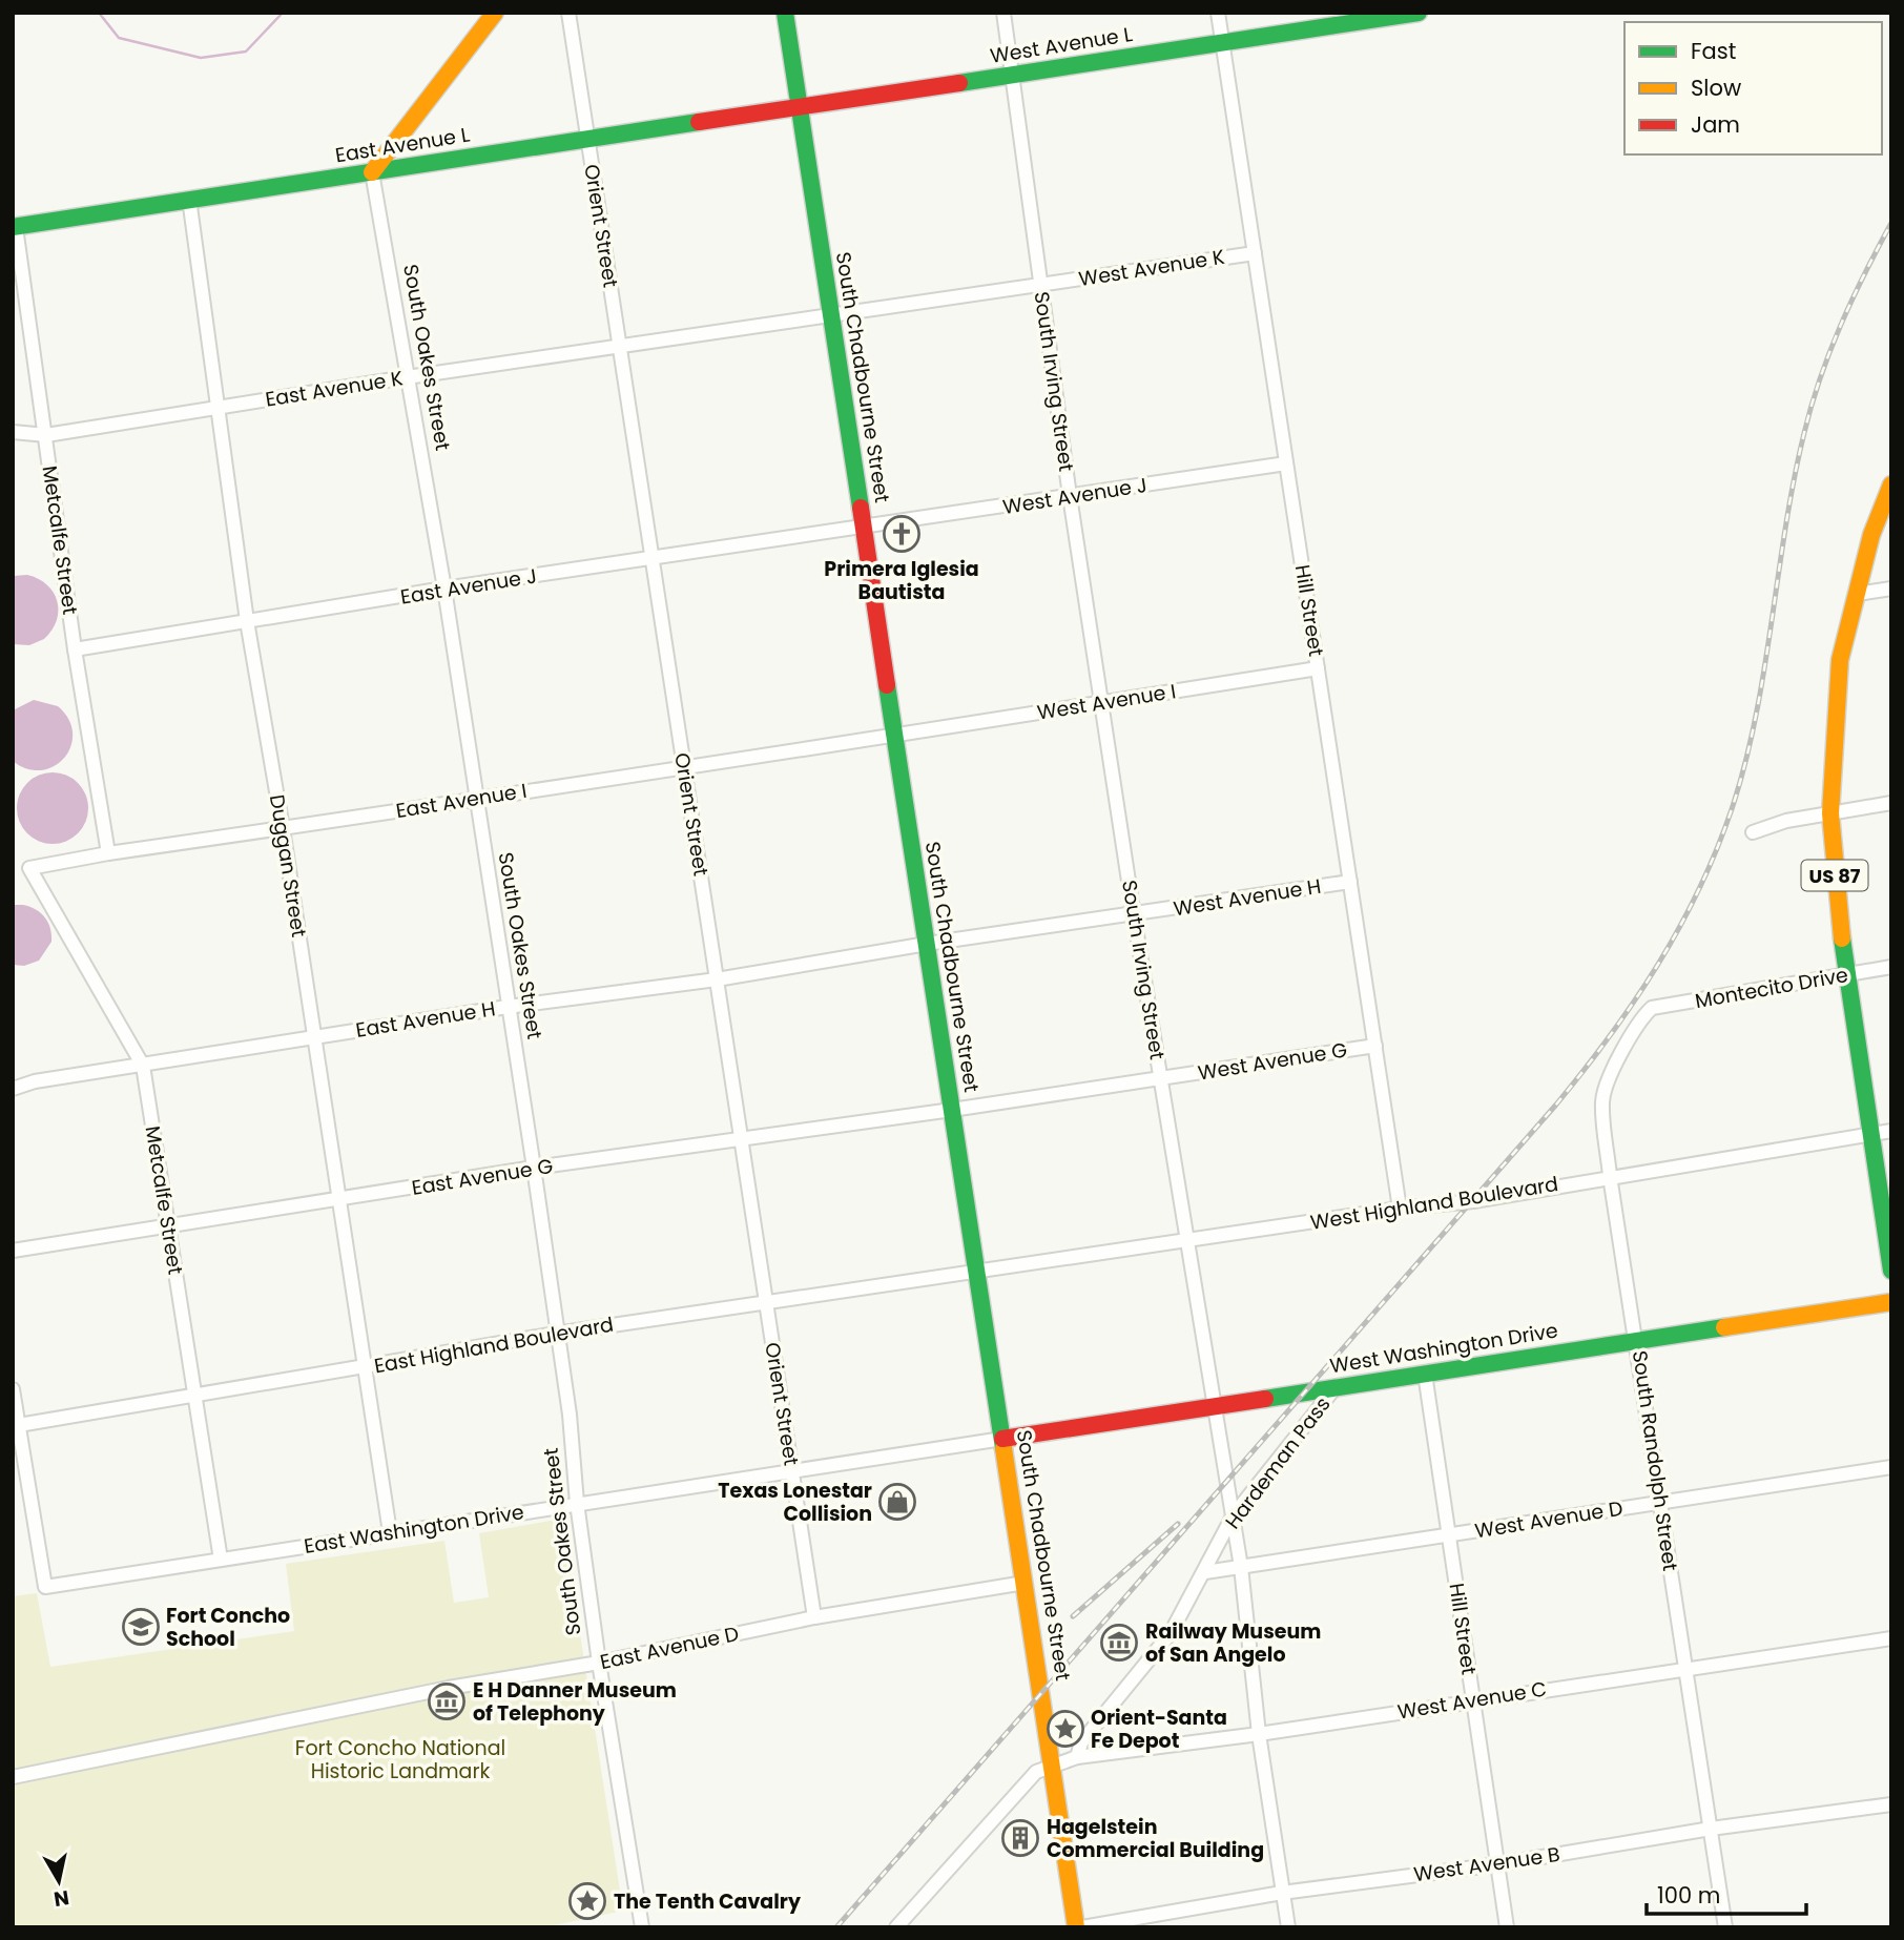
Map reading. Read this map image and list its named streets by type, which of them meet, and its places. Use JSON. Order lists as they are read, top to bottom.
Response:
{
  "streets": {
    "main road": [
      "West Avenue L",
      "East Avenue L",
      "South Chadbourne Street",
      "US 87",
      "West Washington Drive"
    ],
    "street": [
      "Orient Street",
      "West Avenue K",
      "South Oakes Street",
      "South Irving Street",
      "East Avenue K",
      "West Avenue J",
      "Metcalfe Street",
      "East Avenue J",
      "Hill Street",
      "West Avenue I",
      "East Avenue I",
      "Duggan Street",
      "West Avenue H",
      "Montecito Drive",
      "East Avenue H",
      "West Avenue G",
      "East Avenue G",
      "West Highland Boulevard",
      "East Highland Boulevard",
      "South Randolph Street",
      "Hardeman Pass",
      "West Avenue D",
      "East Washington Drive",
      "East Avenue D",
      "West Avenue C",
      "West Avenue B"
    ]
  },
  "crossings": [
    ["West Avenue L", "East Avenue L"],
    ["West Avenue L", "South Chadbourne Street"],
    ["West Avenue L", "South Irving Street"],
    ["West Avenue L", "Hill Street"],
    ["East Avenue L", "Orient Street"],
    ["East Avenue L", "South Oakes Street"],
    ["East Avenue L", "South Chadbourne Street"],
    ["East Avenue L", "Metcalfe Street"],
    ["East Avenue L", "Duggan Street"],
    ["Orient Street", "East Avenue K"],
    ["Orient Street", "East Avenue J"],
    ["Orient Street", "East Avenue I"],
    ["Orient Street", "East Avenue H"],
    ["Orient Street", "East Avenue G"],
    ["Orient Street", "East Highland Boulevard"],
    ["Orient Street", "East Washington Drive"],
    ["Orient Street", "East Avenue D"],
    ["West Avenue K", "South Chadbourne Street"],
    ["West Avenue K", "South Irving Street"],
    ["West Avenue K", "East Avenue K"],
    ["West Avenue K", "Hill Street"],
    ["South Oakes Street", "East Avenue K"],
    ["South Oakes Street", "East Avenue J"],
    ["South Oakes Street", "East Avenue I"],
    ["South Oakes Street", "East Avenue H"],
    ["South Oakes Street", "East Avenue G"],
    ["South Oakes Street", "East Highland Boulevard"],
    ["South Oakes Street", "East Washington Drive"],
    ["South Oakes Street", "East Avenue D"],
    ["South Chadbourne Street", "East Avenue K"],
    ["South Chadbourne Street", "West Avenue J"],
    ["South Chadbourne Street", "East Avenue J"],
    ["South Chadbourne Street", "West Avenue I"],
    ["South Chadbourne Street", "East Avenue I"],
    ["South Chadbourne Street", "West Avenue H"],
    ["South Chadbourne Street", "East Avenue H"],
    ["South Chadbourne Street", "West Avenue G"],
    ["South Chadbourne Street", "East Avenue G"],
    ["South Chadbourne Street", "West Highland Boulevard"],
    ["South Chadbourne Street", "East Highland Boulevard"],
    ["South Chadbourne Street", "West Washington Drive"],
    ["South Chadbourne Street", "East Washington Drive"],
    ["South Chadbourne Street", "East Avenue D"],
    ["South Chadbourne Street", "West Avenue C"],
    ["South Irving Street", "West Avenue J"],
    ["South Irving Street", "West Avenue I"],
    ["South Irving Street", "West Avenue H"],
    ["South Irving Street", "West Avenue G"],
    ["South Irving Street", "West Highland Boulevard"],
    ["South Irving Street", "West Washington Drive"],
    ["South Irving Street", "Hardeman Pass"],
    ["South Irving Street", "West Avenue D"],
    ["South Irving Street", "West Avenue C"],
    ["South Irving Street", "West Avenue B"],
    ["East Avenue K", "Metcalfe Street"],
    ["East Avenue K", "Duggan Street"],
    ["West Avenue J", "East Avenue J"],
    ["West Avenue J", "Hill Street"],
    ["Metcalfe Street", "East Avenue J"],
    ["Metcalfe Street", "East Avenue I"],
    ["Metcalfe Street", "East Avenue H"],
    ["Metcalfe Street", "East Avenue G"],
    ["Metcalfe Street", "East Highland Boulevard"],
    ["Metcalfe Street", "East Washington Drive"],
    ["East Avenue J", "Duggan Street"],
    ["Hill Street", "West Avenue I"],
    ["Hill Street", "West Avenue H"],
    ["Hill Street", "West Avenue G"],
    ["Hill Street", "West Highland Boulevard"],
    ["Hill Street", "West Washington Drive"],
    ["Hill Street", "West Avenue D"],
    ["Hill Street", "West Avenue C"],
    ["Hill Street", "West Avenue B"],
    ["West Avenue I", "East Avenue I"],
    ["East Avenue I", "Duggan Street"],
    ["Duggan Street", "East Avenue H"],
    ["Duggan Street", "East Avenue G"],
    ["Duggan Street", "East Highland Boulevard"],
    ["Duggan Street", "East Washington Drive"],
    ["US 87", "Montecito Drive"],
    ["US 87", "West Highland Boulevard"],
    ["West Avenue H", "East Avenue H"],
    ["Montecito Drive", "South Randolph Street"],
    ["West Avenue G", "East Avenue G"],
    ["West Highland Boulevard", "East Highland Boulevard"],
    ["West Highland Boulevard", "South Randolph Street"],
    ["East Highland Boulevard", "East Washington Drive"],
    ["West Washington Drive", "South Randolph Street"],
    ["West Washington Drive", "Hardeman Pass"],
    ["West Washington Drive", "East Washington Drive"],
    ["South Randolph Street", "West Avenue D"],
    ["South Randolph Street", "West Avenue C"],
    ["South Randolph Street", "West Avenue B"],
    ["Hardeman Pass", "West Avenue D"],
    ["Hardeman Pass", "West Avenue C"]
  ],
  "parks": ["Fort Concho National Historic Landmark"],
  "places": {
    "church": ["Primera Iglesia Bautista"],
    "shop": ["Texas Lonestar Collision"],
    "school or university": ["Fort Concho School"],
    "museum": ["Railway Museum of San Angelo", "E H Danner Museum of Telephony"],
    "place": ["Orient-Santa Fe Depot", "The Tenth Cavalry"],
    "building": ["Hagelstein Commercial Building"]
  },
  "legend": ["Fast", "Slow", "Jam"],
  "scale_bar": "100 m",
  "north": "bottom"
}
